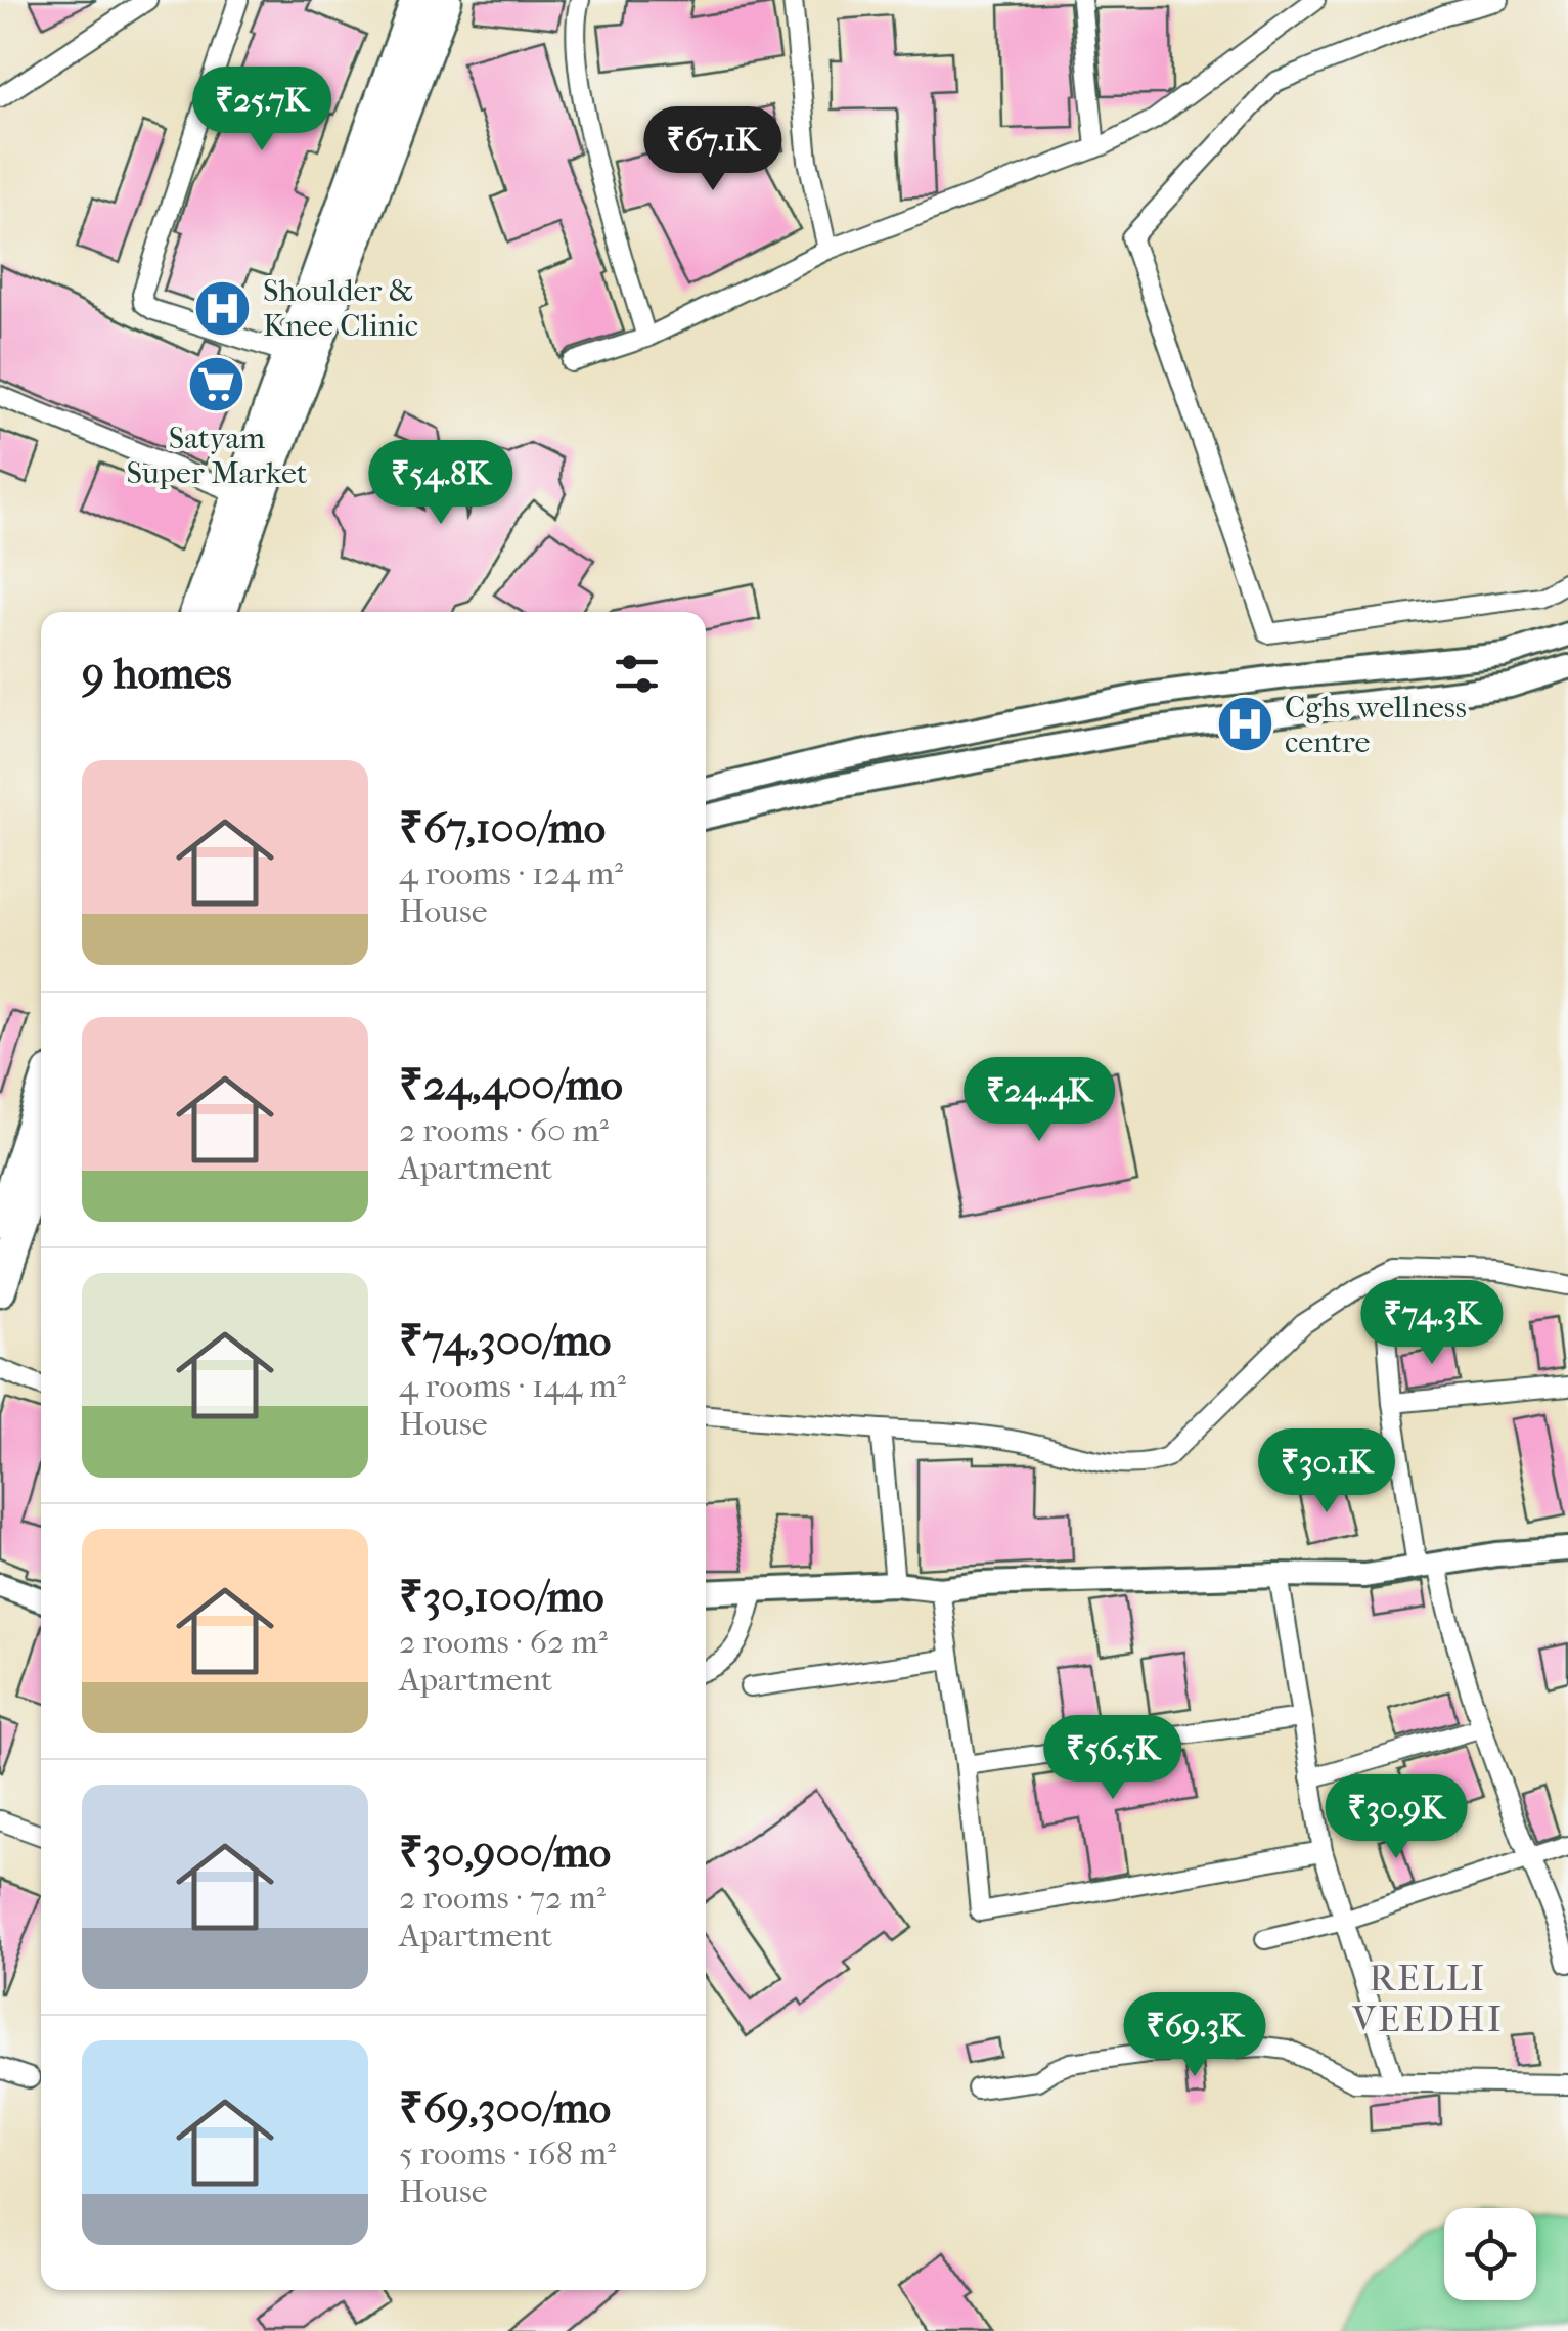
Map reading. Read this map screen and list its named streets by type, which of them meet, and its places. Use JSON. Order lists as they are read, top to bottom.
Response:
{
  "districts": ["RELLI VEEDHI"],
  "places": {
    "hospital": ["Shoulder & Knee Clinic", "Cghs wellness centre"],
    "supermarket": ["Satyam Super Market"]
  },
  "page": {
    "price": [
      "₹25.7K",
      "₹67.1K",
      "₹54.8K",
      "₹24.4K",
      "₹74.3K",
      "₹30.1K",
      "₹56.5K",
      "₹30.9K",
      "₹69.3K"
    ],
    "heading": "9 homes",
    "list": [
      {
        "name": "₹67,100/mo",
        "note": "4 rooms · 124 m² · House"
      },
      {
        "name": "₹24,400/mo",
        "note": "2 rooms · 60 m² · Apartment"
      },
      {
        "name": "₹74,300/mo",
        "note": "4 rooms · 144 m² · House"
      },
      {
        "name": "₹30,100/mo",
        "note": "2 rooms · 62 m² · Apartment"
      },
      {
        "name": "₹30,900/mo",
        "note": "2 rooms · 72 m² · Apartment"
      },
      {
        "name": "₹69,300/mo",
        "note": "5 rooms · 168 m² · House"
      }
    ]
  }
}
